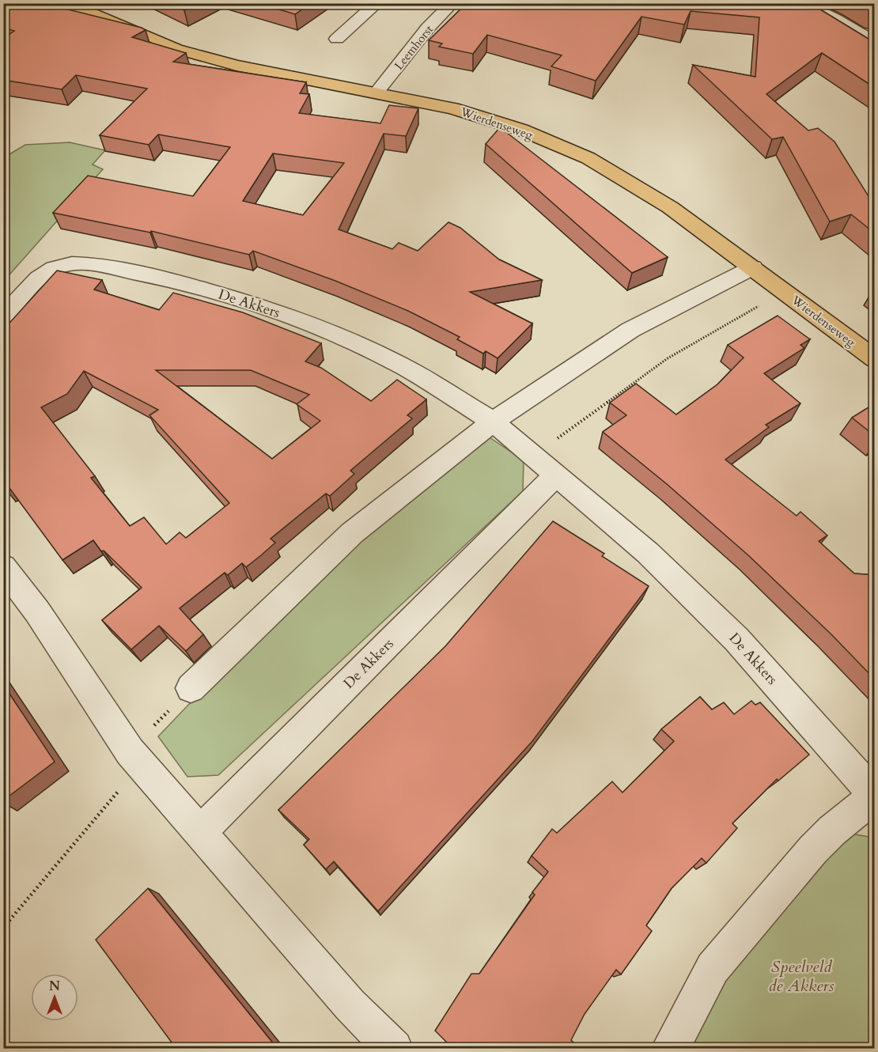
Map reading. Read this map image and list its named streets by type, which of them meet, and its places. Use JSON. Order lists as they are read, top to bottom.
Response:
{
  "streets": {
    "main road": ["Wierdenseweg"],
    "street": ["Leemhorst", "De Akkers"]
  },
  "crossings": [
    ["Leemhorst", "Wierdenseweg"]
  ],
  "parks": ["Speelveld de Akkers"],
  "north": "top"
}
